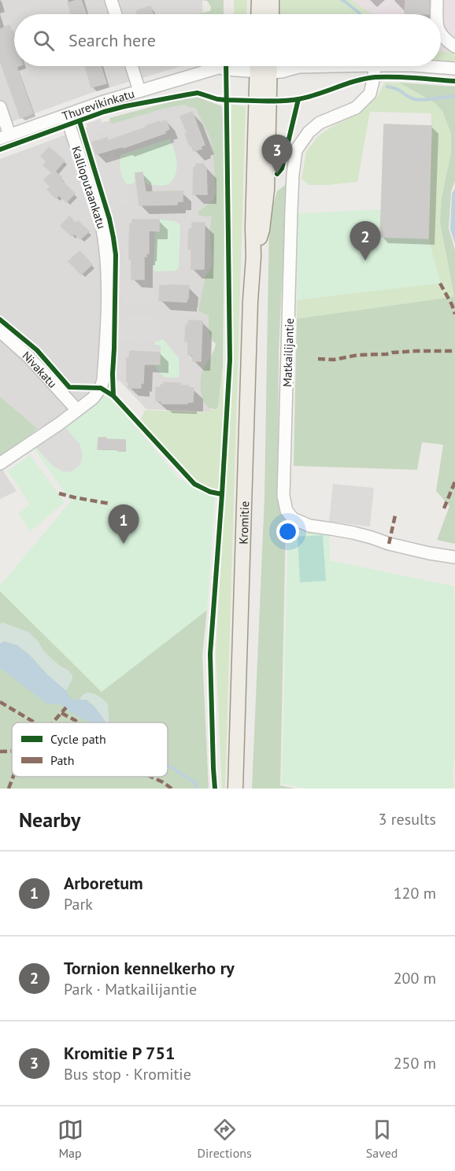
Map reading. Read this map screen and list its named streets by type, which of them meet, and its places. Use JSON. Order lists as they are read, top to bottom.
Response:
{
  "streets": {
    "main road": ["Kromitie"],
    "street": [
      "Thurevikinkatu",
      "Kallioputaankatu",
      "Matkailijantie",
      "Nivakatu"
    ]
  },
  "crossings": [
    ["Thurevikinkatu", "Kallioputaankatu"],
    ["Kallioputaankatu", "Nivakatu"]
  ],
  "legend": ["Cycle path", "Path"],
  "page": {
    "search": "Search here",
    "pins": ["3", "2", "1"],
    "heading": ["Nearby", "3 results"],
    "list": [
      {
        "mark": "1",
        "name": "Arboretum",
        "note": "Park",
        "value": "120 m"
      },
      {
        "mark": "2",
        "name": "Tornion kennelkerho ry",
        "note": "Park · Matkailijantie",
        "value": "200 m"
      },
      {
        "mark": "3",
        "name": "Kromitie P 751",
        "note": "Bus stop · Kromitie",
        "value": "250 m"
      }
    ],
    "nav": ["Map", "Directions", "Saved"]
  }
}
